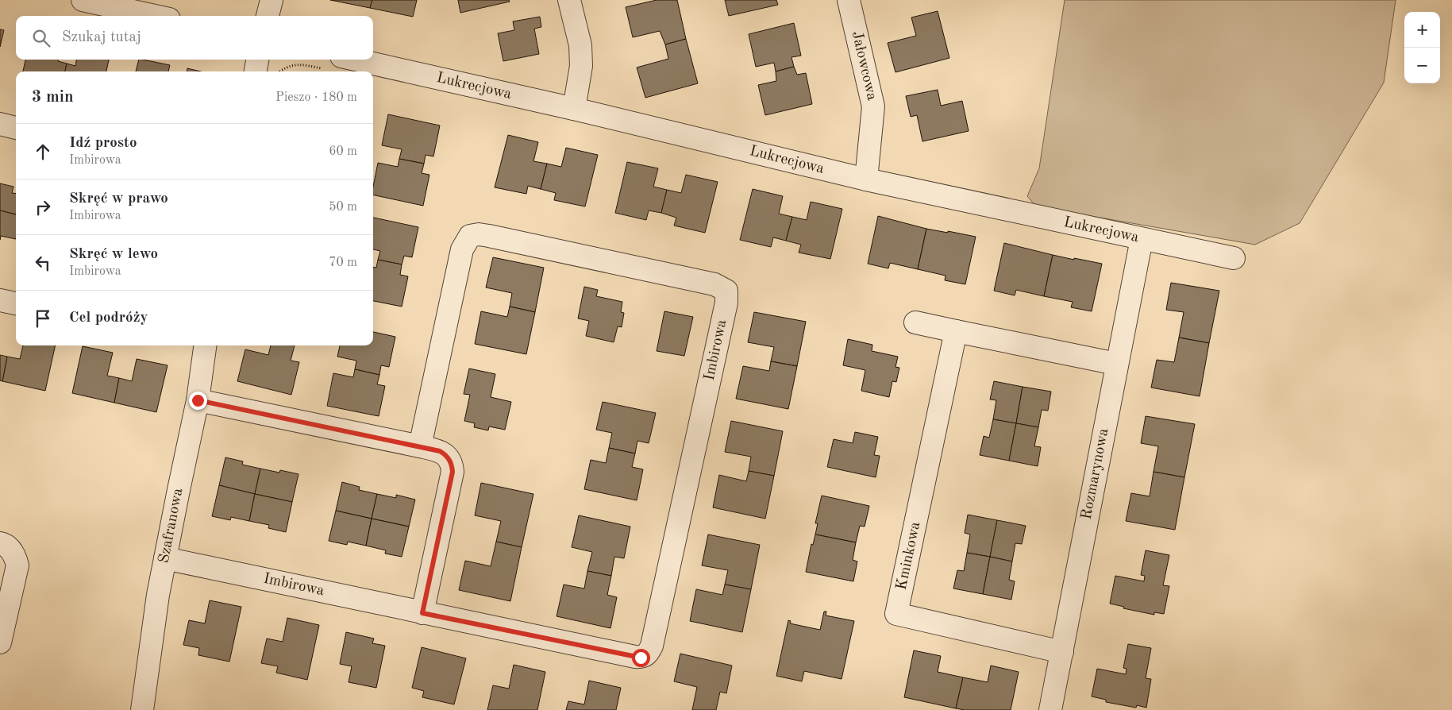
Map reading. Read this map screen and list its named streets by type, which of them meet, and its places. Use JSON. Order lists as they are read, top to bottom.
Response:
{
  "streets": {
    "street": [
      "Jałowcowa",
      "Lukrecjowa",
      "Imbirowa",
      "Rozmarynowa",
      "Szafranowa",
      "Kminkowa"
    ]
  },
  "crossings": [
    ["Jałowcowa", "Lukrecjowa"],
    ["Lukrecjowa", "Rozmarynowa"],
    ["Imbirowa", "Szafranowa"],
    ["Rozmarynowa", "Kminkowa"]
  ],
  "page": {
    "map_buttons": ["+", "−"],
    "search": "Szukaj tutaj",
    "heading": ["3 min", "Pieszo · 180 m"],
    "list": [
      ["Idź prosto", "Imbirowa", "60 m"],
      ["Skręć w prawo", "Imbirowa", "50 m"],
      ["Skręć w lewo", "Imbirowa", "70 m"],
      "Cel podróży"
    ]
  }
}
